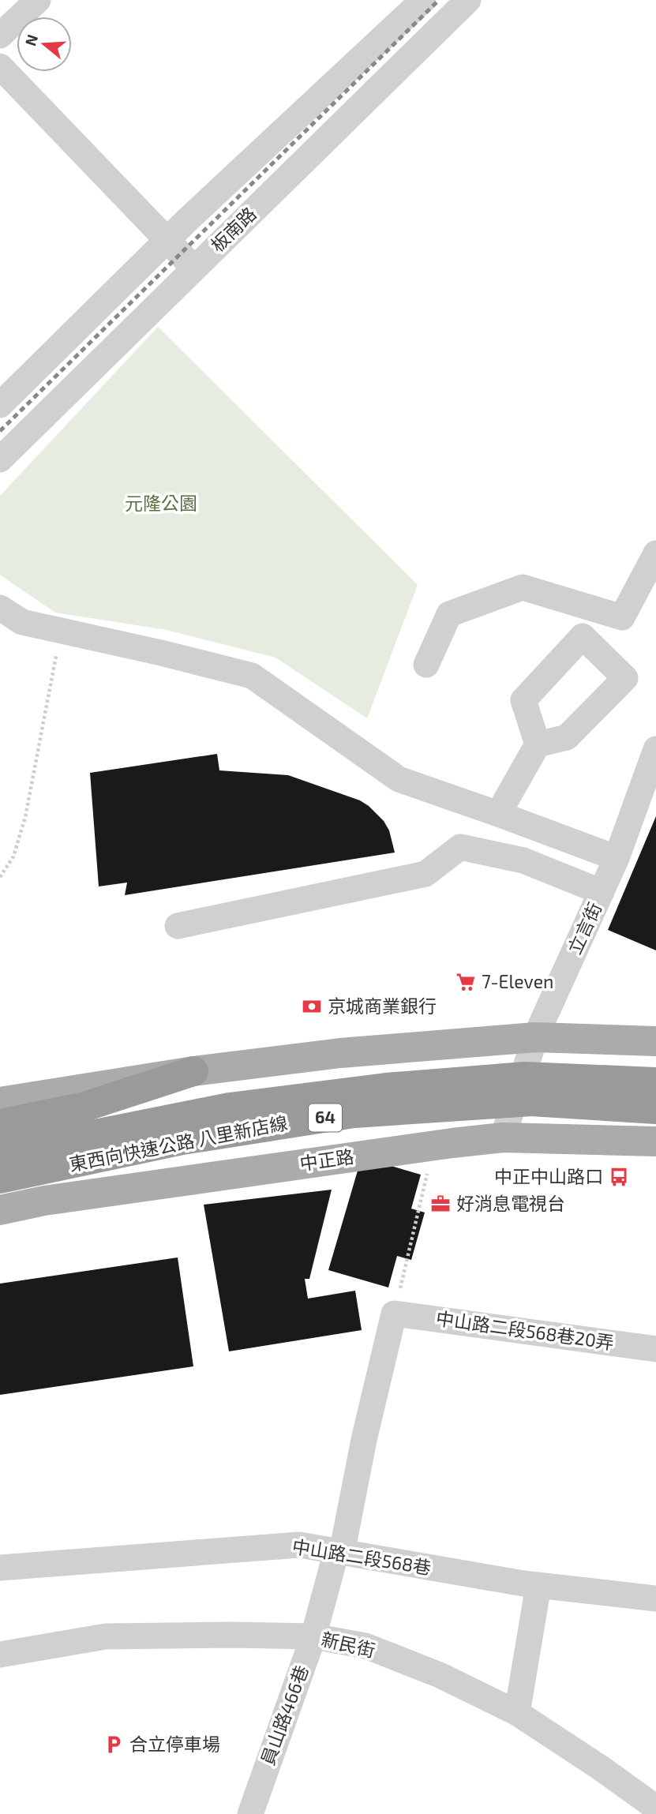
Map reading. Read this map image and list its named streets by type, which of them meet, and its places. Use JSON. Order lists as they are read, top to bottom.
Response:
{
  "streets": {
    "highway": ["64", "東西向快速公路 八里新店線"],
    "main road": ["中正路"],
    "street": [
      "板南路",
      "立言街",
      "中山路二段568巷20弄",
      "中山路二段568巷",
      "新民街",
      "員山路466巷"
    ]
  },
  "crossings": [
    ["立言街", "中正路"],
    ["中山路二段568巷", "員山路466巷"],
    ["新民街", "員山路466巷"]
  ],
  "parks": ["元隆公園"],
  "places": {
    "supermarket": ["7-Eleven"],
    "bank": ["京城商業銀行"],
    "bus stop": ["中正中山路口"],
    "office": ["好消息電視台"],
    "parking": ["合立停車場"]
  },
  "north": "left"
}
